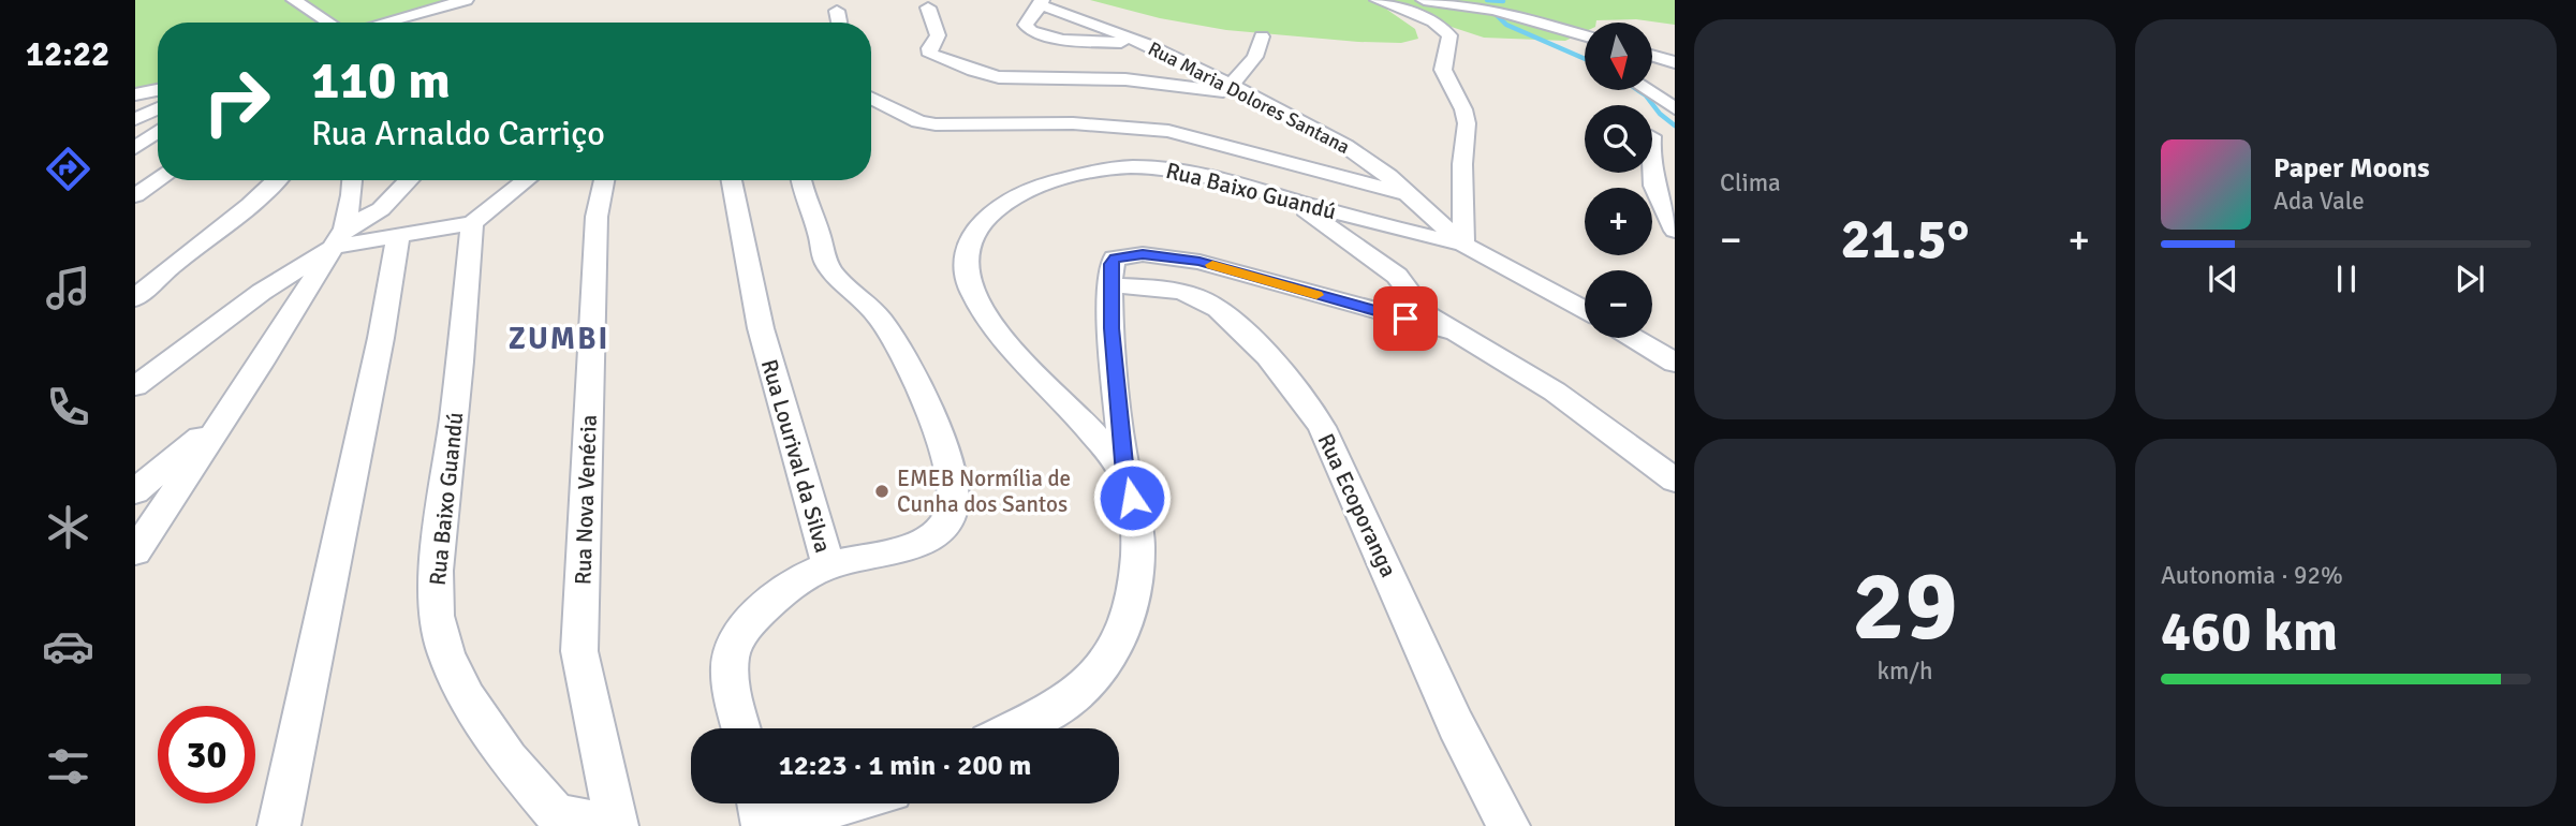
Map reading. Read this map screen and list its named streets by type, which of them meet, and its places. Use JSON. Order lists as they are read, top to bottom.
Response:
{
  "streets": {
    "street": [
      "Rua Maria Dolores Santana",
      "Rua Baixo Guandú",
      "Rua Lourival da Silva",
      "Rua Nova Venécia",
      "Rua Ecoporanga"
    ]
  },
  "crossings": [
    ["Rua Maria Dolores Santana", "Rua Baixo Guandú"],
    ["Rua Baixo Guandú", "Rua Nova Venécia"]
  ],
  "districts": ["ZUMBI"],
  "places": ["EMEB Normília de Cunha dos Santos"],
  "north": "bottom",
  "page": {
    "tabs": "12:22",
    "tile": [
      "Clima",
      ["29", "km/h"],
      ["Autonomia · 92%", "460 km"]
    ],
    "map_buttons": ["+", "−"],
    "turn": ["110 m", "Rua Arnaldo Carriço"],
    "song": ["Paper Moons", "Ada Vale"],
    "heat": ["−", "21.5°", "+"],
    "limit": "30",
    "trip": "12:23 · 1 min · 200 m"
  }
}
